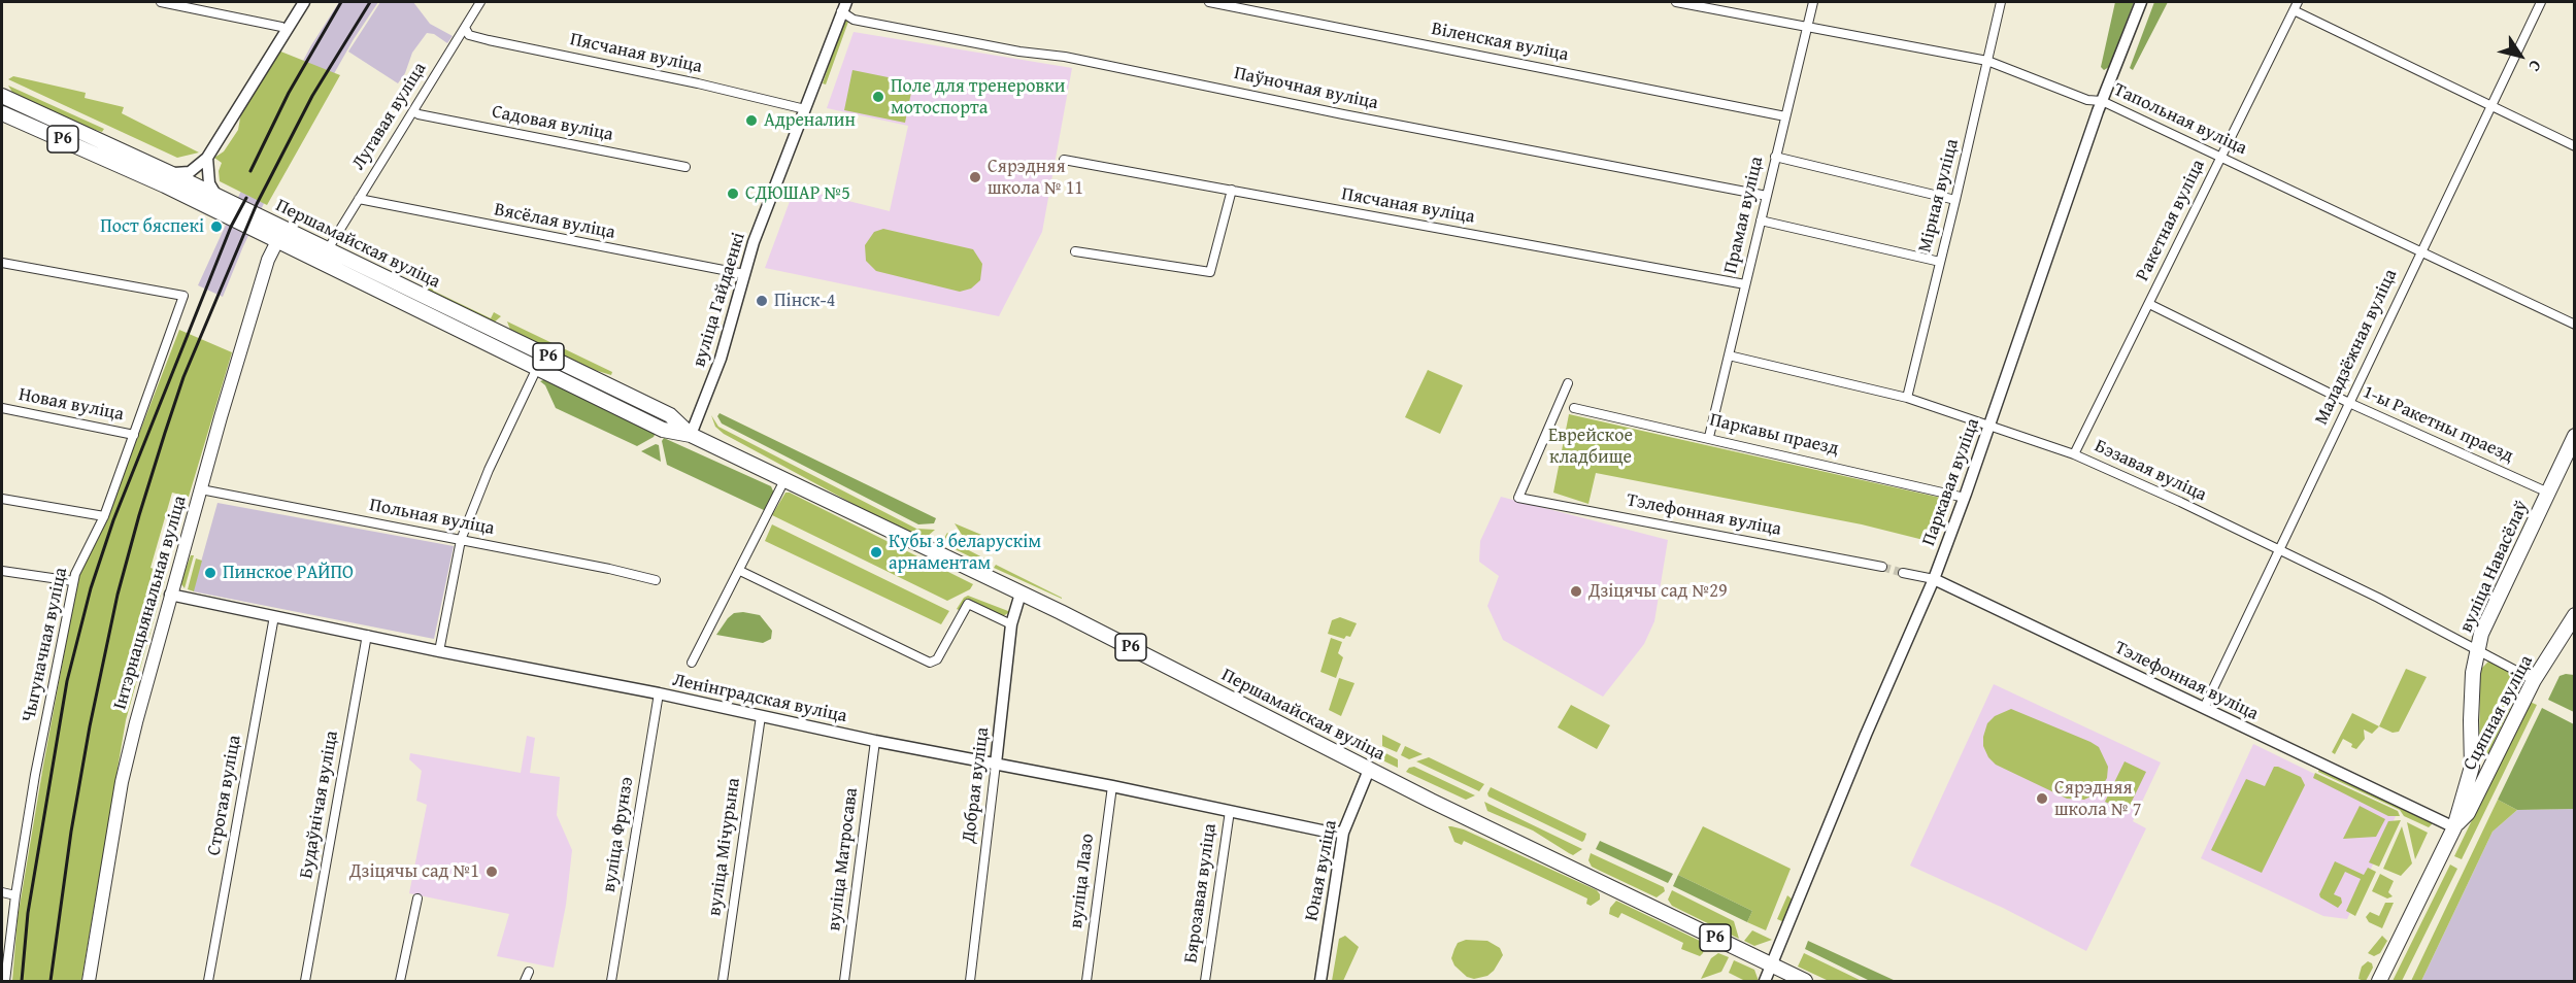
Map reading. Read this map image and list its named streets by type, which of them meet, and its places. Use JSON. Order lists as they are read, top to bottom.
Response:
{
  "streets": {
    "main road": [
      "Р6",
      "Першамайская вуліца",
      "вуліца Навасёлаў",
      "Інтэрнацыянальная вуліца",
      "Сцяпная вуліца"
    ],
    "street": [
      "Віленская вуліца",
      "Пясчаная вуліца",
      "Паўночная вуліца",
      "Лугавая вуліца",
      "Тапольная вуліца",
      "Садовая вуліца",
      "Мірная вуліца",
      "Прамая вуліца",
      "Ракетная вуліца",
      "Вясёлая вуліца",
      "вуліца Гайдаенкі",
      "Маладзёжная вуліца",
      "Новая вуліца",
      "1-ы Ракетны праезд",
      "Паркавы праезд",
      "Бэзавая вуліца",
      "Паркавая вуліца",
      "Тэлефонная вуліца",
      "Польная вуліца",
      "Чыгуначная вуліца",
      "Ленінградская вуліца",
      "Добрая вуліца",
      "Строгая вуліца",
      "Будаўнічая вуліца",
      "вуліца Фрунзэ",
      "вуліца Мічурына",
      "вуліца Матросава",
      "Юная вуліца",
      "вуліца Лазо",
      "Бярозавая вуліца"
    ]
  },
  "crossings": [
    ["Віленская вуліца", "Прамая вуліца"],
    ["Пясчаная вуліца", "Лугавая вуліца"],
    ["Пясчаная вуліца", "Прамая вуліца"],
    ["Пясчаная вуліца", "вуліца Гайдаенкі"],
    ["Паўночная вуліца", "Прамая вуліца"],
    ["Паўночная вуліца", "вуліца Гайдаенкі"],
    ["Лугавая вуліца", "Садовая вуліца"],
    ["Лугавая вуліца", "Вясёлая вуліца"],
    ["Лугавая вуліца", "Першамайская вуліца"],
    ["Тапольная вуліца", "Мірная вуліца"],
    ["Тапольная вуліца", "Прамая вуліца"],
    ["Тапольная вуліца", "Ракетная вуліца"],
    ["Тапольная вуліца", "Маладзёжная вуліца"],
    ["Тапольная вуліца", "Паркавая вуліца"],
    ["Мірная вуліца", "Бэзавая вуліца"],
    ["Прамая вуліца", "Паркавы праезд"],
    ["Прамая вуліца", "Бэзавая вуліца"],
    ["Ракетная вуліца", "1-ы Ракетны праезд"],
    ["Ракетная вуліца", "Бэзавая вуліца"],
    ["Вясёлая вуліца", "вуліца Гайдаенкі"],
    ["Першамайская вуліца", "вуліца Гайдаенкі"],
    ["Першамайская вуліца", "Паркавая вуліца"],
    ["Першамайская вуліца", "Інтэрнацыянальная вуліца"],
    ["Першамайская вуліца", "Добрая вуліца"],
    ["Першамайская вуліца", "Юная вуліца"],
    ["Маладзёжная вуліца", "1-ы Ракетны праезд"],
    ["Маладзёжная вуліца", "Бэзавая вуліца"],
    ["Маладзёжная вуліца", "Тэлефонная вуліца"],
    ["Новая вуліца", "Чыгуначная вуліца"],
    ["1-ы Ракетны праезд", "вуліца Навасёлаў"],
    ["Паркавы праезд", "Паркавая вуліца"],
    ["Бэзавая вуліца", "Паркавая вуліца"],
    ["Бэзавая вуліца", "вуліца Навасёлаў"],
    ["Бэзавая вуліца", "Сцяпная вуліца"],
    ["Паркавая вуліца", "Тэлефонная вуліца"],
    ["Тэлефонная вуліца", "вуліца Навасёлаў"],
    ["Тэлефонная вуліца", "Сцяпная вуліца"],
    ["Польная вуліца", "Інтэрнацыянальная вуліца"],
    ["вуліца Навасёлаў", "Сцяпная вуліца"],
    ["Інтэрнацыянальная вуліца", "Ленінградская вуліца"],
    ["Ленінградская вуліца", "Добрая вуліца"],
    ["Ленінградская вуліца", "Строгая вуліца"],
    ["Ленінградская вуліца", "Будаўнічая вуліца"],
    ["Ленінградская вуліца", "вуліца Фрунзэ"],
    ["Ленінградская вуліца", "вуліца Мічурына"],
    ["Ленінградская вуліца", "вуліца Матросава"],
    ["Ленінградская вуліца", "Юная вуліца"],
    ["Ленінградская вуліца", "вуліца Лазо"],
    ["Ленінградская вуліца", "Бярозавая вуліца"]
  ],
  "parks": ["Еврейское кладбище"],
  "places": [
    "Поле для тренеровки мотоспорта",
    "Адреналин",
    "Сярэдняя школа № 11",
    "СДЮШАР №5",
    "Пост бяспекі",
    "Пінск-4",
    "Кубы з беларускім арнаментам",
    "Пинское РАЙПО",
    "Дзіцячы сад №29",
    "Сярэдняя школа № 7",
    "Дзіцячы сад №1"
  ],
  "north": "bottom right"
}
